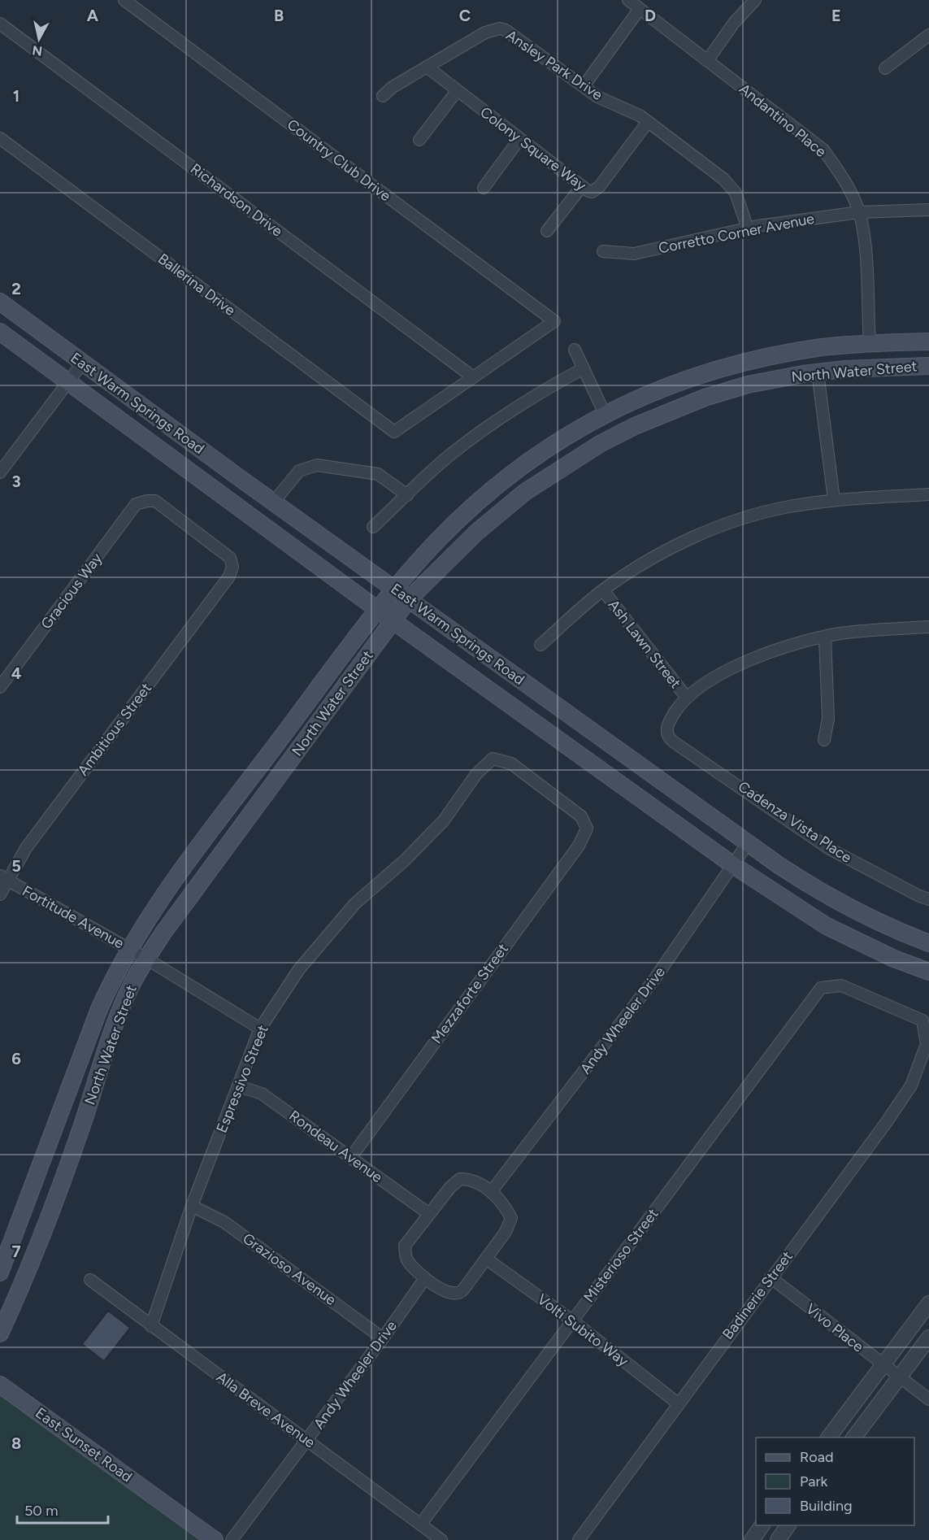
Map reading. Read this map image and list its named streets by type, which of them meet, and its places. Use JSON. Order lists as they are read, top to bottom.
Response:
{
  "streets": {
    "main road": ["North Water Street", "East Warm Springs Road", "East Sunset Road"],
    "street": [
      "Ansley Park Drive",
      "Andantino Place",
      "Colony Square Way",
      "Country Club Drive",
      "Richardson Drive",
      "Corretto Corner Avenue",
      "Ballerina Drive",
      "Gracious Way",
      "Ash Lawn Street",
      "Ambitious Street",
      "Cadenza Vista Place",
      "Fortitude Avenue",
      "Mezzaforte Street",
      "Andy Wheeler Drive",
      "Espressivo Street",
      "Rondeau Avenue",
      "Misterioso Street",
      "Grazioso Avenue",
      "Badinerie Street",
      "Vivo Place",
      "Volti Subito Way",
      "Alla Breve Avenue"
    ]
  },
  "crossings": [
    ["Ansley Park Drive", "Colony Square Way"],
    ["Ansley Park Drive", "Corretto Corner Avenue"],
    ["Andantino Place", "Corretto Corner Avenue"],
    ["Andantino Place", "North Water Street"],
    ["Country Club Drive", "Richardson Drive"],
    ["Country Club Drive", "Ballerina Drive"],
    ["Richardson Drive", "Ballerina Drive"],
    ["North Water Street", "East Warm Springs Road"],
    ["North Water Street", "Fortitude Avenue"],
    ["East Warm Springs Road", "Andy Wheeler Drive"],
    ["Gracious Way", "Ambitious Street"],
    ["Ash Lawn Street", "Cadenza Vista Place"],
    ["Ambitious Street", "Fortitude Avenue"],
    ["Fortitude Avenue", "Espressivo Street"],
    ["Mezzaforte Street", "Espressivo Street"],
    ["Mezzaforte Street", "Rondeau Avenue"],
    ["Andy Wheeler Drive", "Rondeau Avenue"],
    ["Andy Wheeler Drive", "Grazioso Avenue"],
    ["Andy Wheeler Drive", "Volti Subito Way"],
    ["Andy Wheeler Drive", "Alla Breve Avenue"],
    ["Espressivo Street", "Rondeau Avenue"],
    ["Espressivo Street", "Grazioso Avenue"],
    ["Espressivo Street", "Alla Breve Avenue"],
    ["Rondeau Avenue", "Volti Subito Way"],
    ["Misterioso Street", "Badinerie Street"],
    ["Misterioso Street", "Volti Subito Way"],
    ["Misterioso Street", "Alla Breve Avenue"],
    ["Badinerie Street", "Vivo Place"],
    ["Badinerie Street", "Volti Subito Way"]
  ],
  "legend": ["Road", "Park", "Building"],
  "scale_bar": "50 m",
  "north": "bottom",
  "grid": {
    "columns": [
      "A",
      "B",
      "C",
      "D",
      "E"
    ],
    "rows": [
      "1",
      "2",
      "3",
      "4",
      "5",
      "6",
      "7",
      "8"
    ]
  }
}
